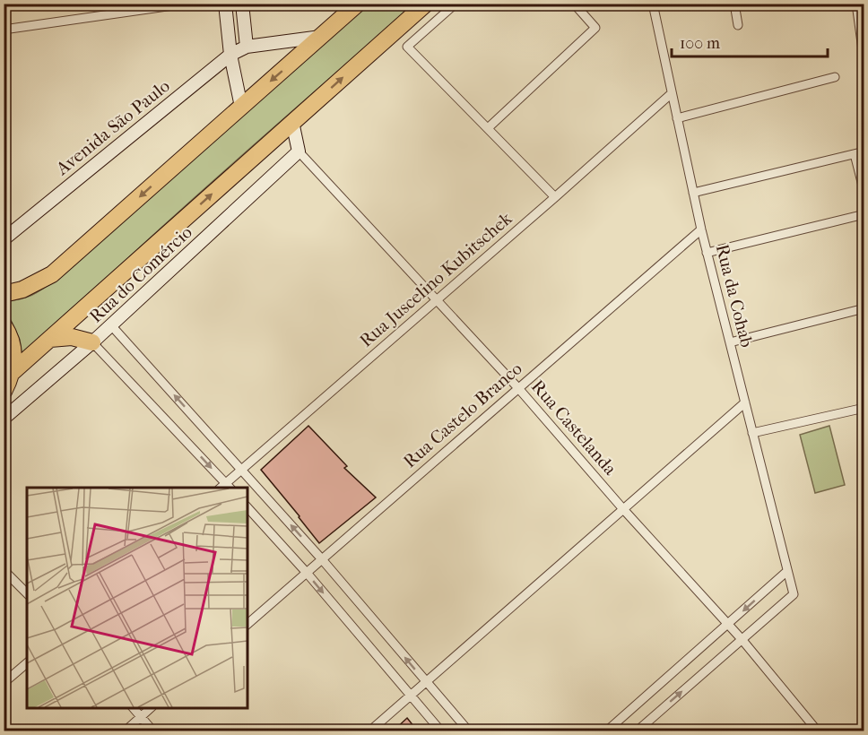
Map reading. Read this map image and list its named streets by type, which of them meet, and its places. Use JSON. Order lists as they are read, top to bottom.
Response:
{
  "streets": {
    "street": [
      "Avenida São Paulo",
      "Rua do Comércio",
      "Rua Juscelino Kubitschek",
      "Rua da Cohab",
      "Rua Castelo Branco",
      "Rua Castelanda"
    ]
  },
  "crossings": [
    ["Rua do Comércio", "Rua Castelanda"],
    ["Rua Juscelino Kubitschek", "Rua da Cohab"],
    ["Rua Juscelino Kubitschek", "Rua Castelanda"],
    ["Rua da Cohab", "Rua Castelo Branco"],
    ["Rua da Cohab", "Rua Castelanda"],
    ["Rua Castelo Branco", "Rua Castelanda"]
  ],
  "scale_bar": "100 m"
}
